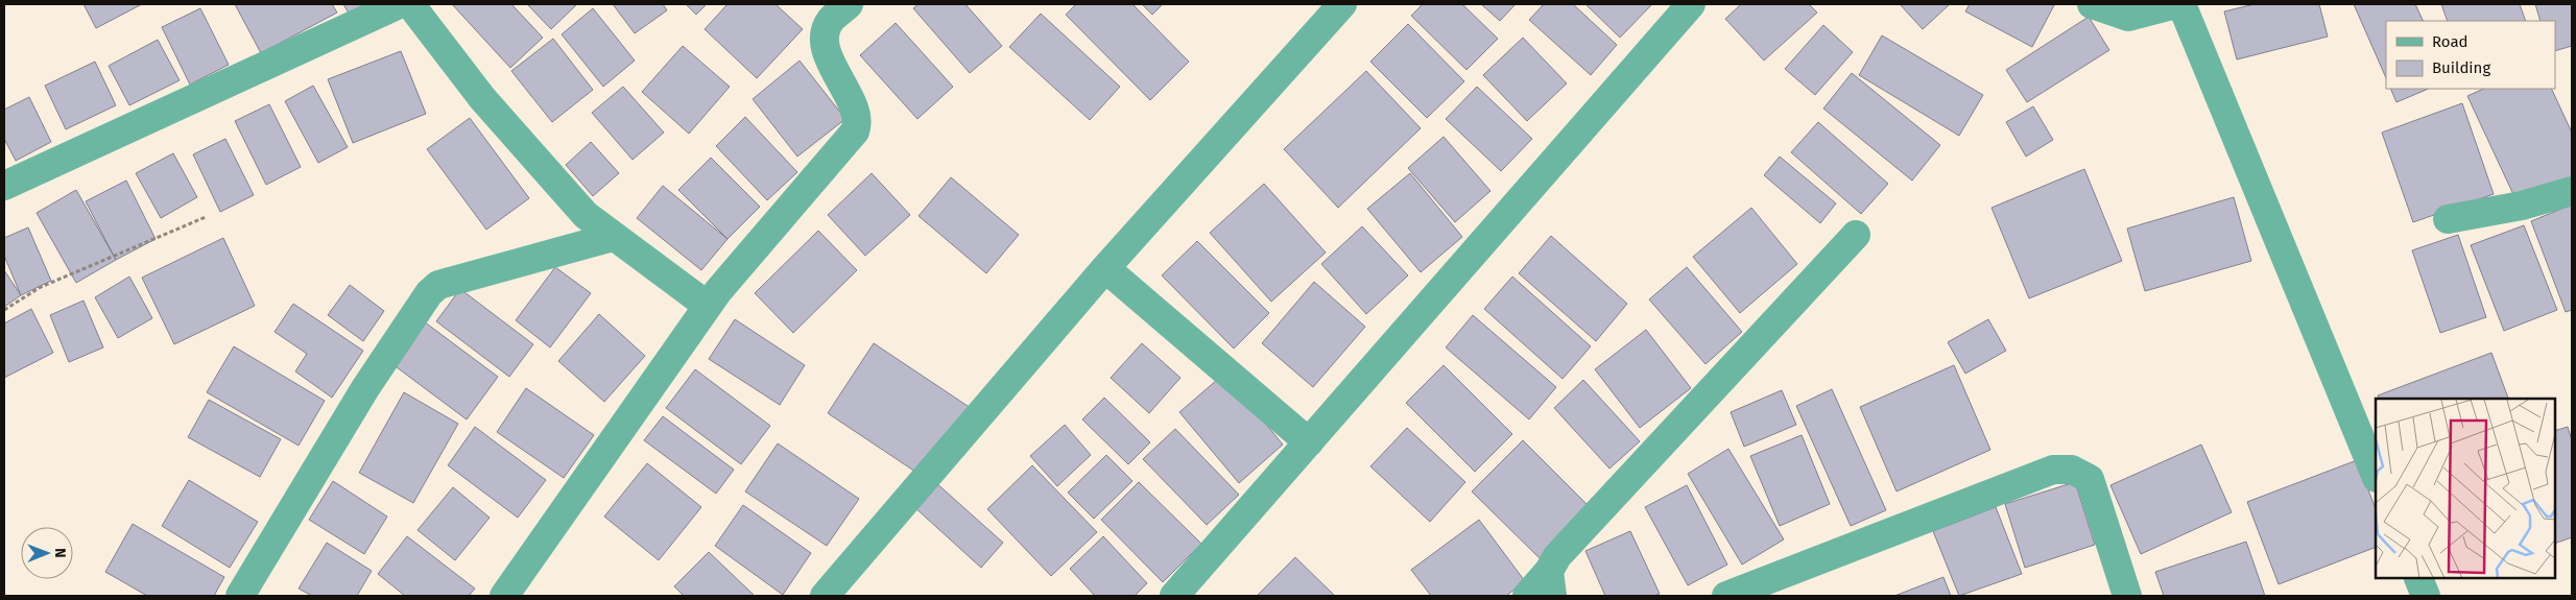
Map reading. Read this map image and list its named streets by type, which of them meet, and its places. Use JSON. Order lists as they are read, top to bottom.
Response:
{
  "legend": ["Road", "Building"],
  "north": "right"
}
